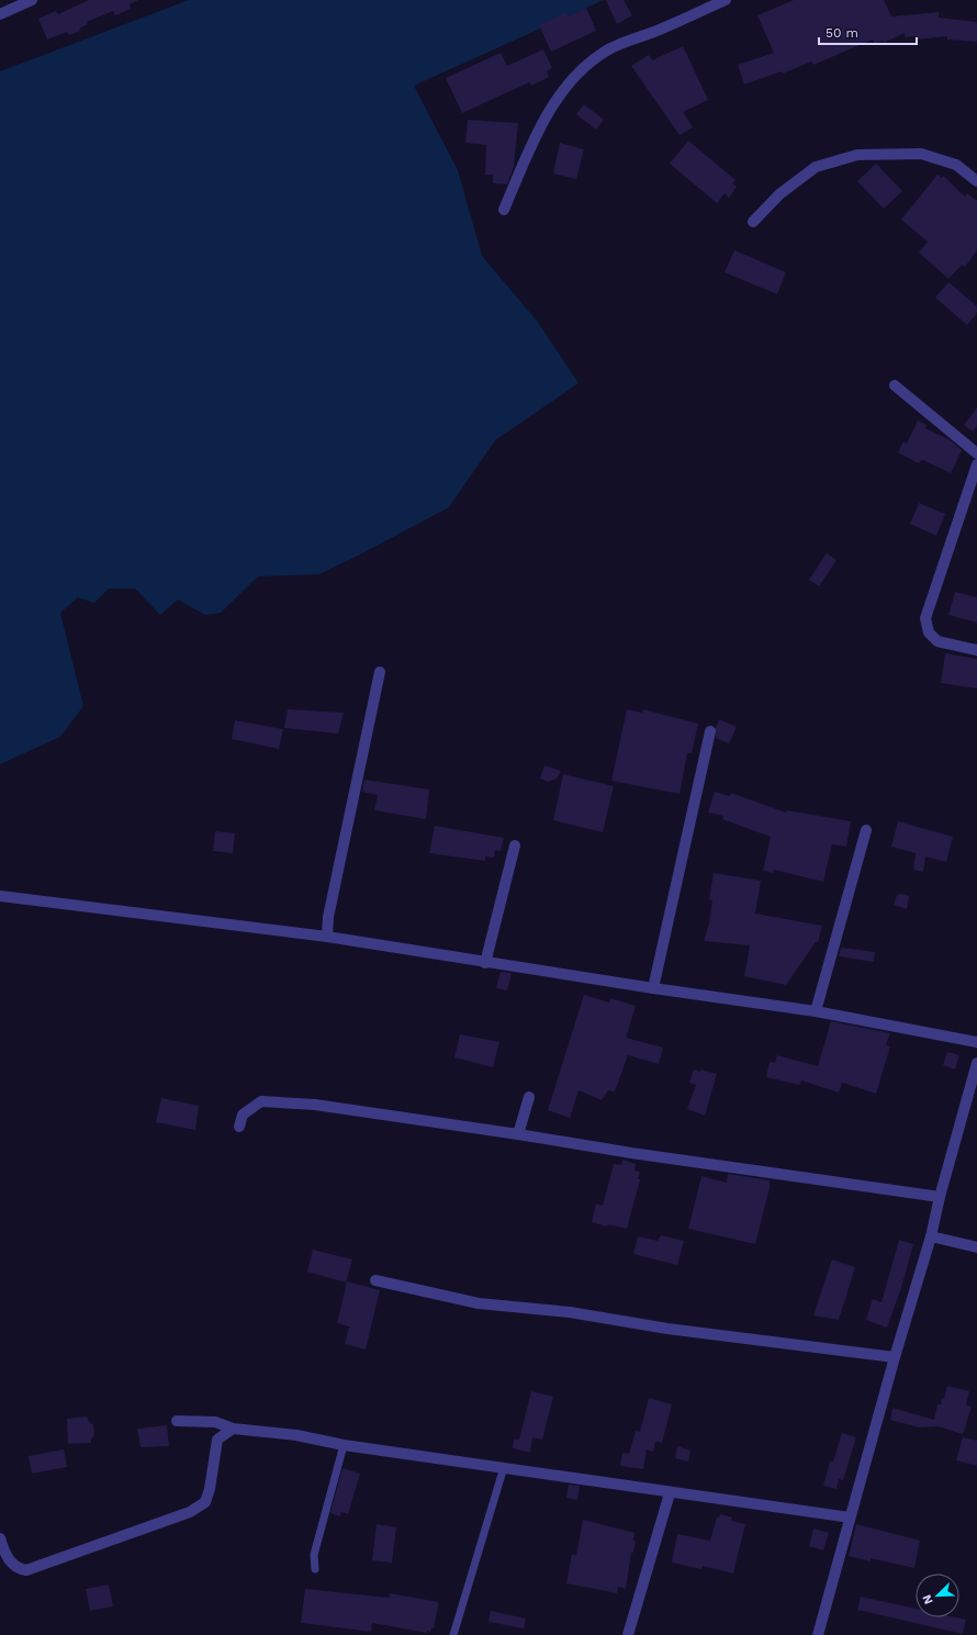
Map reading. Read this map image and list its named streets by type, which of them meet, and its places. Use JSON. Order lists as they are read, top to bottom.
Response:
{
  "scale_bar": "50 m",
  "north": "bottom left"
}
